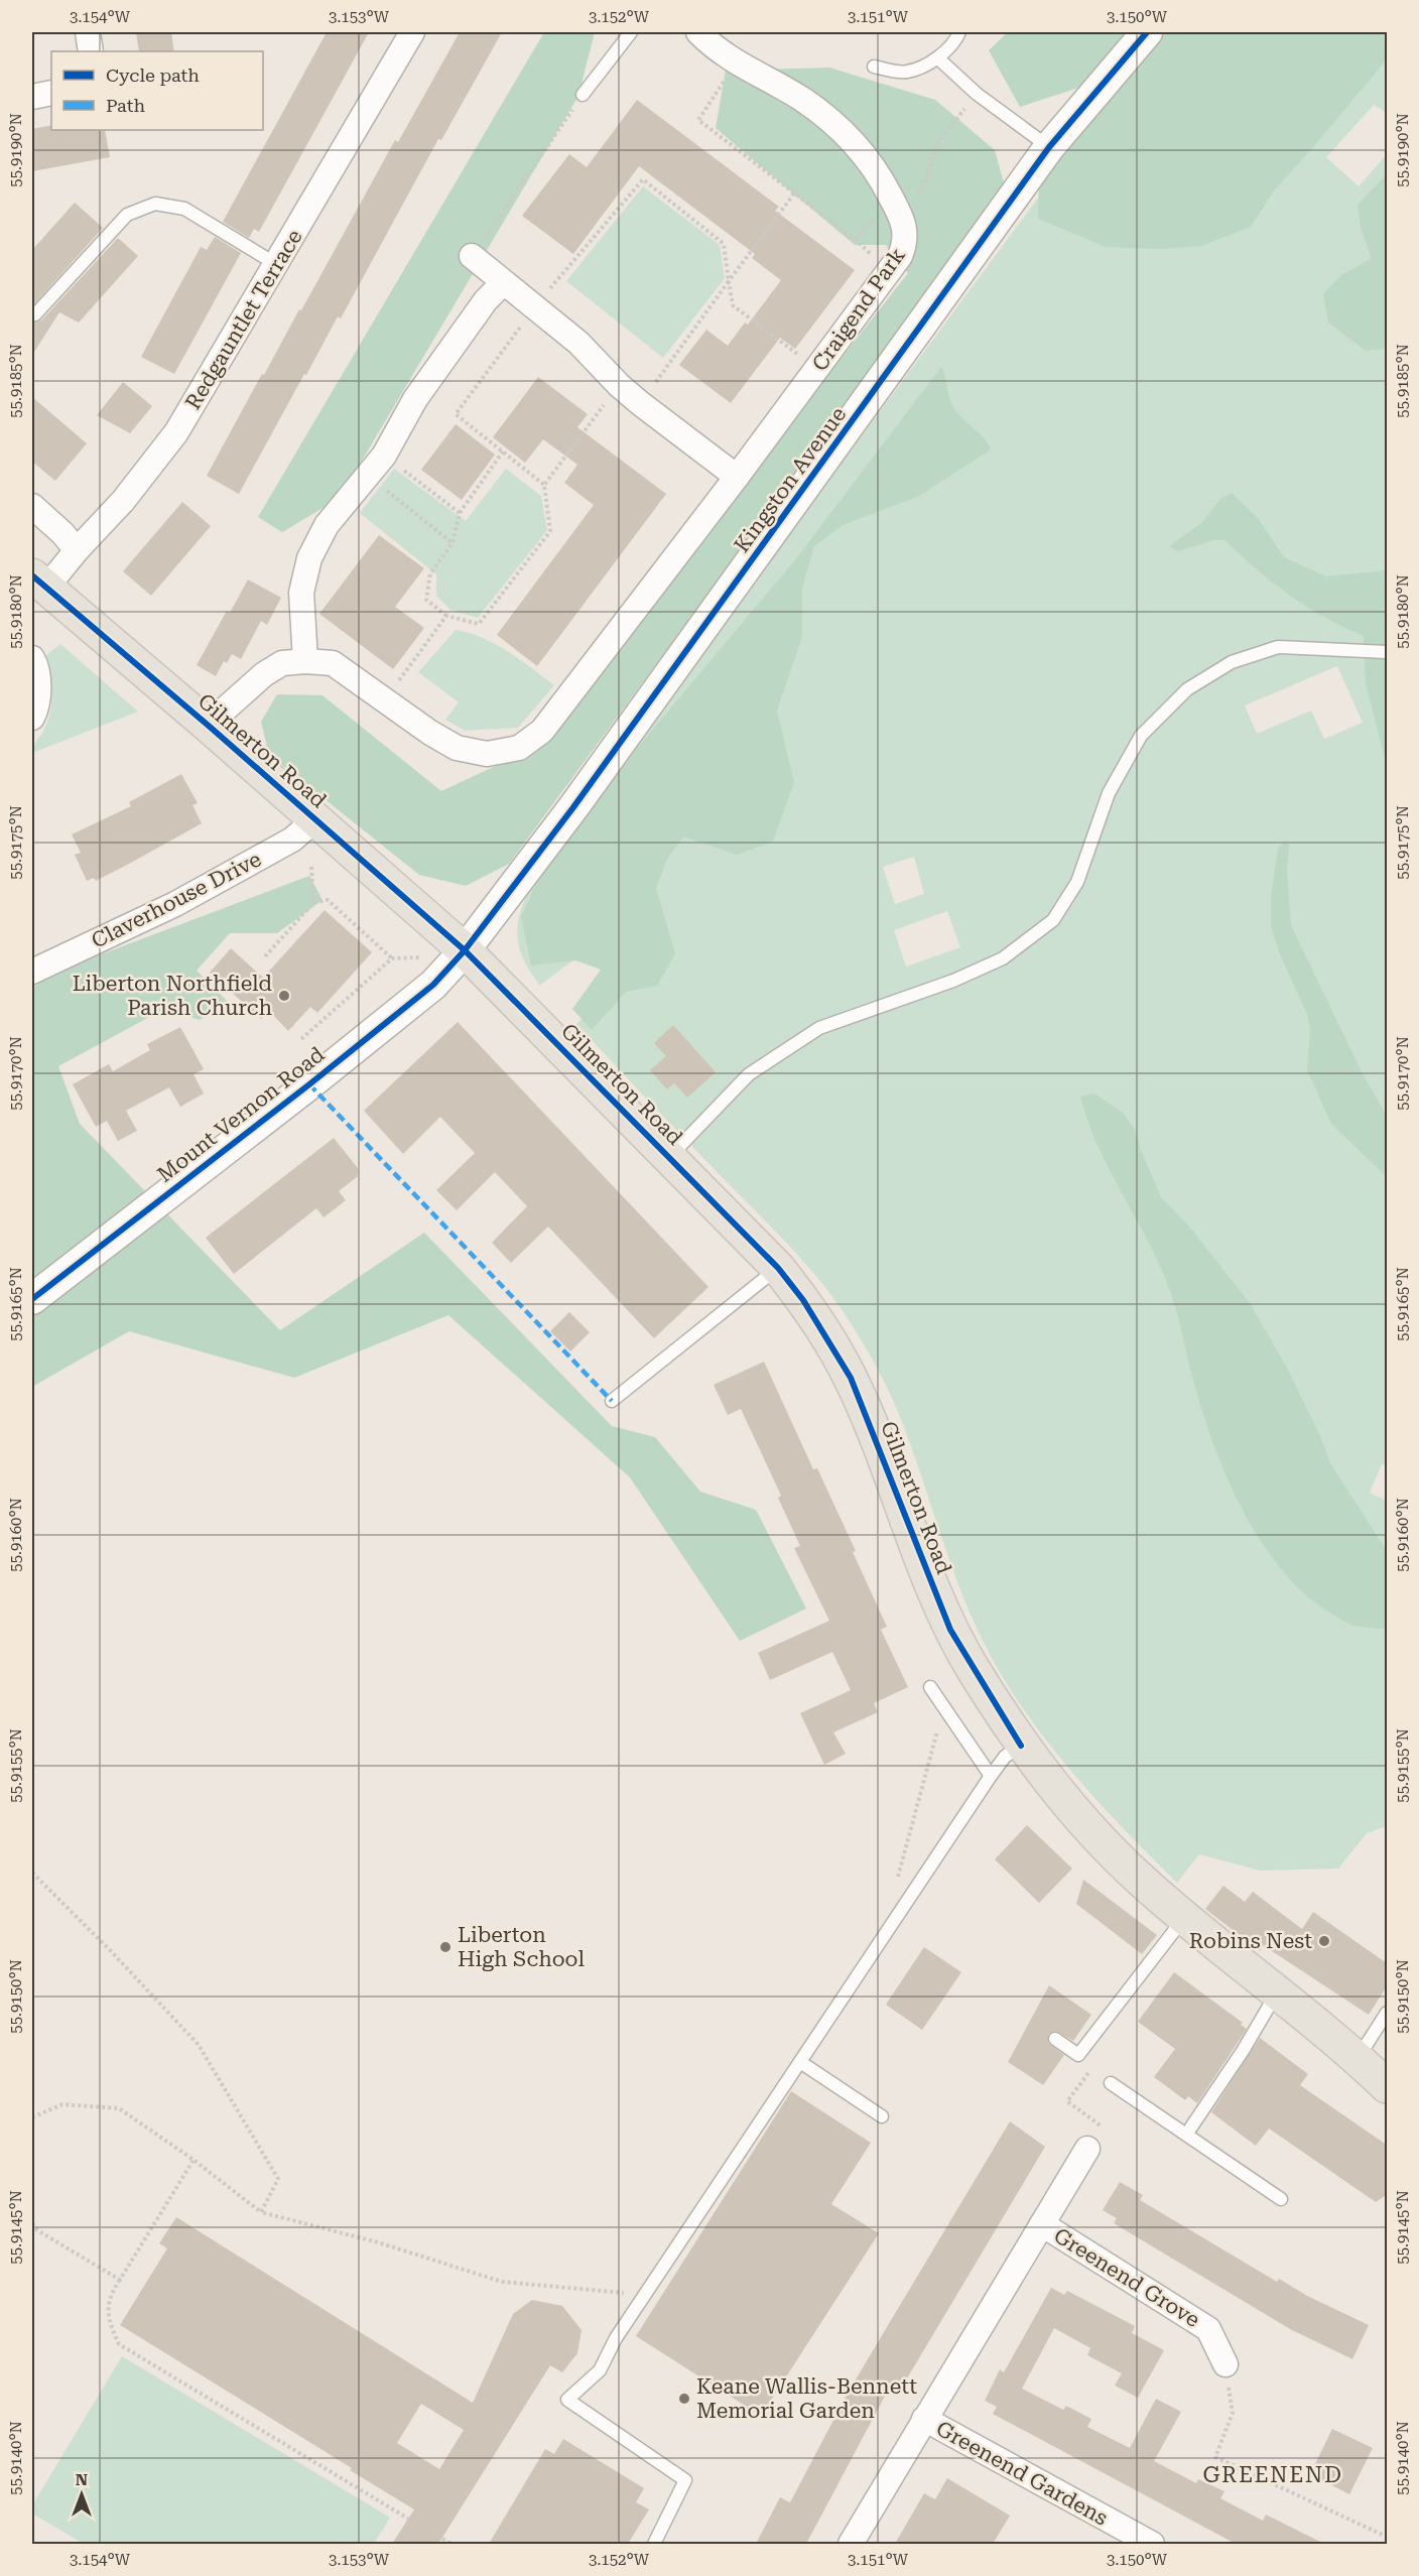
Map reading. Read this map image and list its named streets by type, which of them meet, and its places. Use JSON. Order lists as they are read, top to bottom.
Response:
{
  "streets": {
    "main road": ["Gilmerton Road"],
    "street": [
      "Craigend Park",
      "Redgauntlet Terrace",
      "Kingston Avenue",
      "Claverhouse Drive",
      "Mount Vernon Road",
      "Greenend Grove",
      "Greenend Gardens"
    ]
  },
  "crossings": [
    ["Craigend Park", "Gilmerton Road"],
    ["Redgauntlet Terrace", "Gilmerton Road"],
    ["Kingston Avenue", "Gilmerton Road"],
    ["Kingston Avenue", "Mount Vernon Road"],
    ["Gilmerton Road", "Claverhouse Drive"],
    ["Gilmerton Road", "Mount Vernon Road"],
    ["Greenend Grove", "Greenend Gardens"]
  ],
  "districts": ["GREENEND"],
  "places": [
    "Liberton Northfield Parish Church",
    "Robins Nest",
    "Liberton High School",
    "Keane Wallis-Bennett Memorial Garden"
  ],
  "legend": ["Cycle path", "Path"],
  "north": "top",
  "coordinates": [
    "3.154°W",
    "3.153°W",
    "3.152°W",
    "3.151°W",
    "3.150°W",
    "55.9190°N",
    "55.9185°N",
    "55.9180°N",
    "55.9175°N",
    "55.9170°N",
    "55.9165°N",
    "55.9160°N",
    "55.9155°N",
    "55.9150°N",
    "55.9145°N",
    "55.9140°N"
  ]
}
